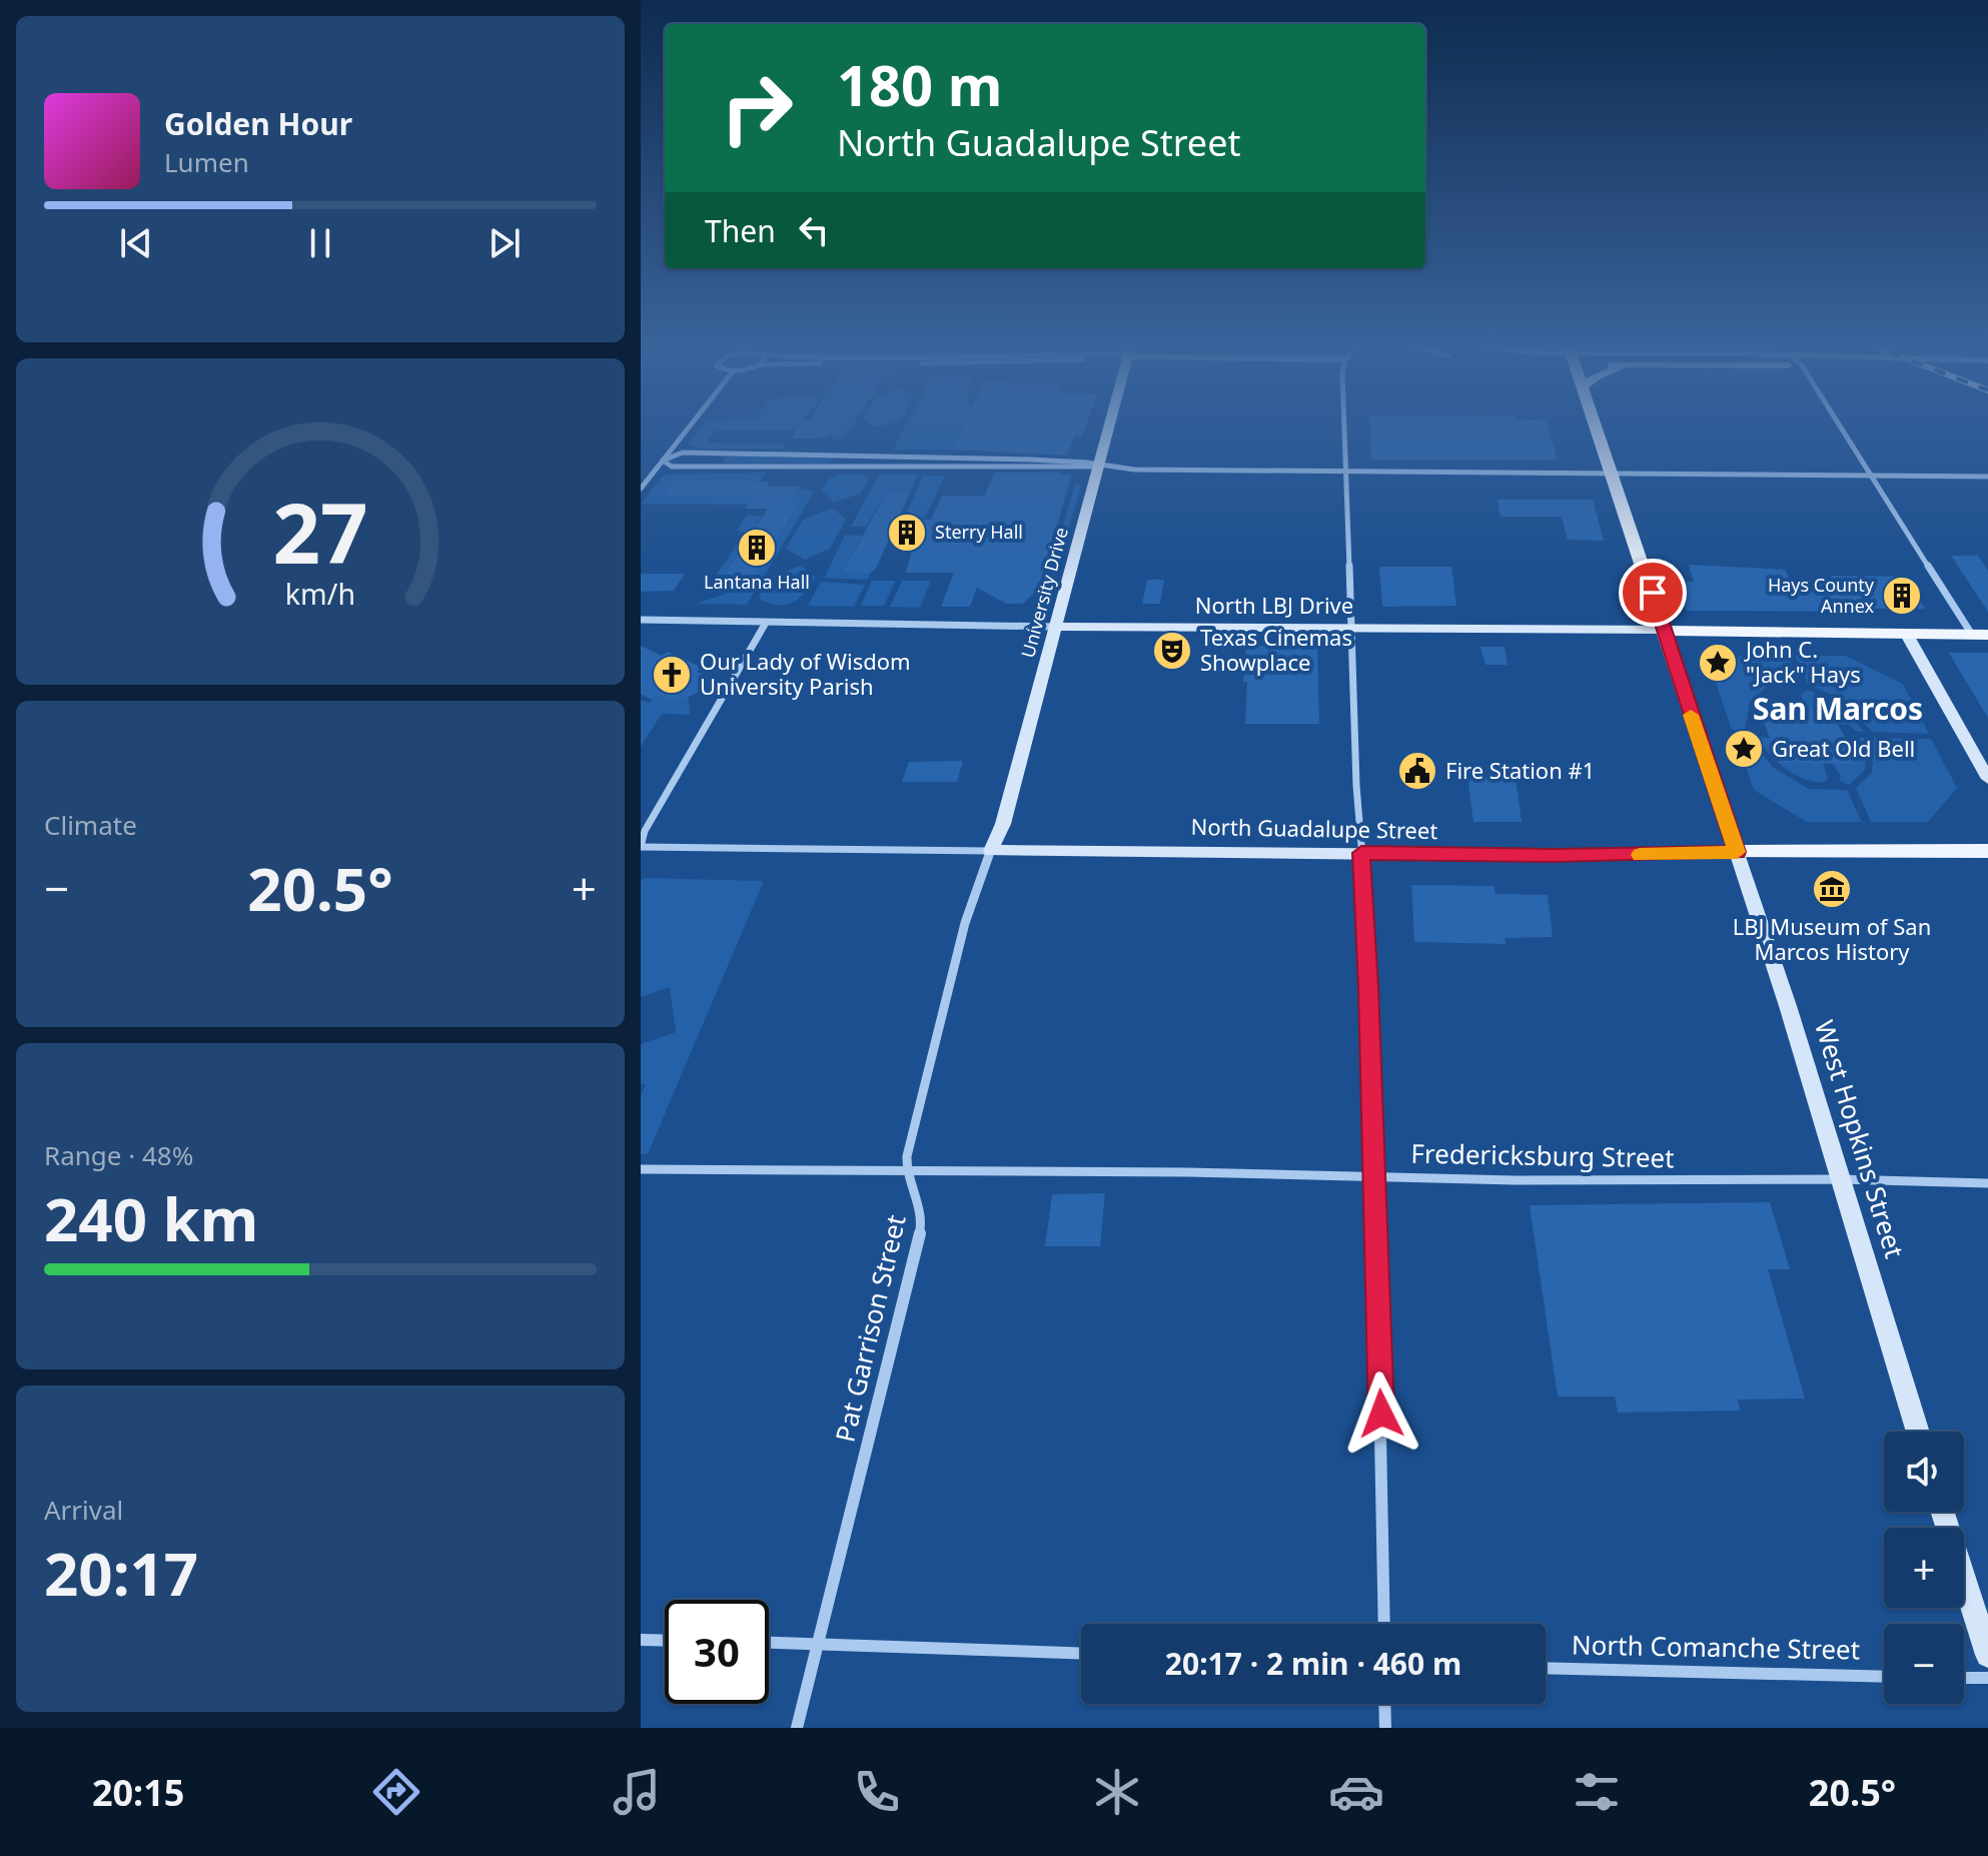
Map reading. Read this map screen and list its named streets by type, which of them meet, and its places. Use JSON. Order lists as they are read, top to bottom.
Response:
{
  "streets": {
    "main road": [
      "University Drive",
      "North LBJ Drive",
      "North Guadalupe Street",
      "West Hopkins Street"
    ],
    "street": ["Fredericksburg Street", "Pat Garrison Street", "North Comanche Street"]
  },
  "crossings": [
    ["University Drive", "North LBJ Drive"],
    ["University Drive", "North Guadalupe Street"],
    ["North Guadalupe Street", "West Hopkins Street"],
    ["West Hopkins Street", "Fredericksburg Street"],
    ["Fredericksburg Street", "Pat Garrison Street"]
  ],
  "districts": ["San Marcos"],
  "places": {
    "building": ["Sterry Hall", "Lantana Hall", "Hays County Annex"],
    "theatre": ["Texas Cinemas Showplace"],
    "place": ["John C. \"Jack\" Hays", "Great Old Bell"],
    "church": ["Our Lady of Wisdom University Parish"],
    "public building": ["Fire Station #1"],
    "museum": ["LBJ Museum of San Marcos History"]
  },
  "page": {
    "turn": ["180 m", "North Guadalupe Street"],
    "song": ["Golden Hour", "Lumen"],
    "then": "Then",
    "tile": [
      "Climate",
      ["Range · 48%", "240 km"],
      ["Arrival", "20:17"]
    ],
    "heat": ["−", "20.5°", "+"],
    "map_buttons": ["+", "−"],
    "limit": "30",
    "trip": "20:17 · 2 min · 460 m",
    "tabs": ["20:15", "20.5°"],
    "gauge": ["27", "km/h"]
  }
}
